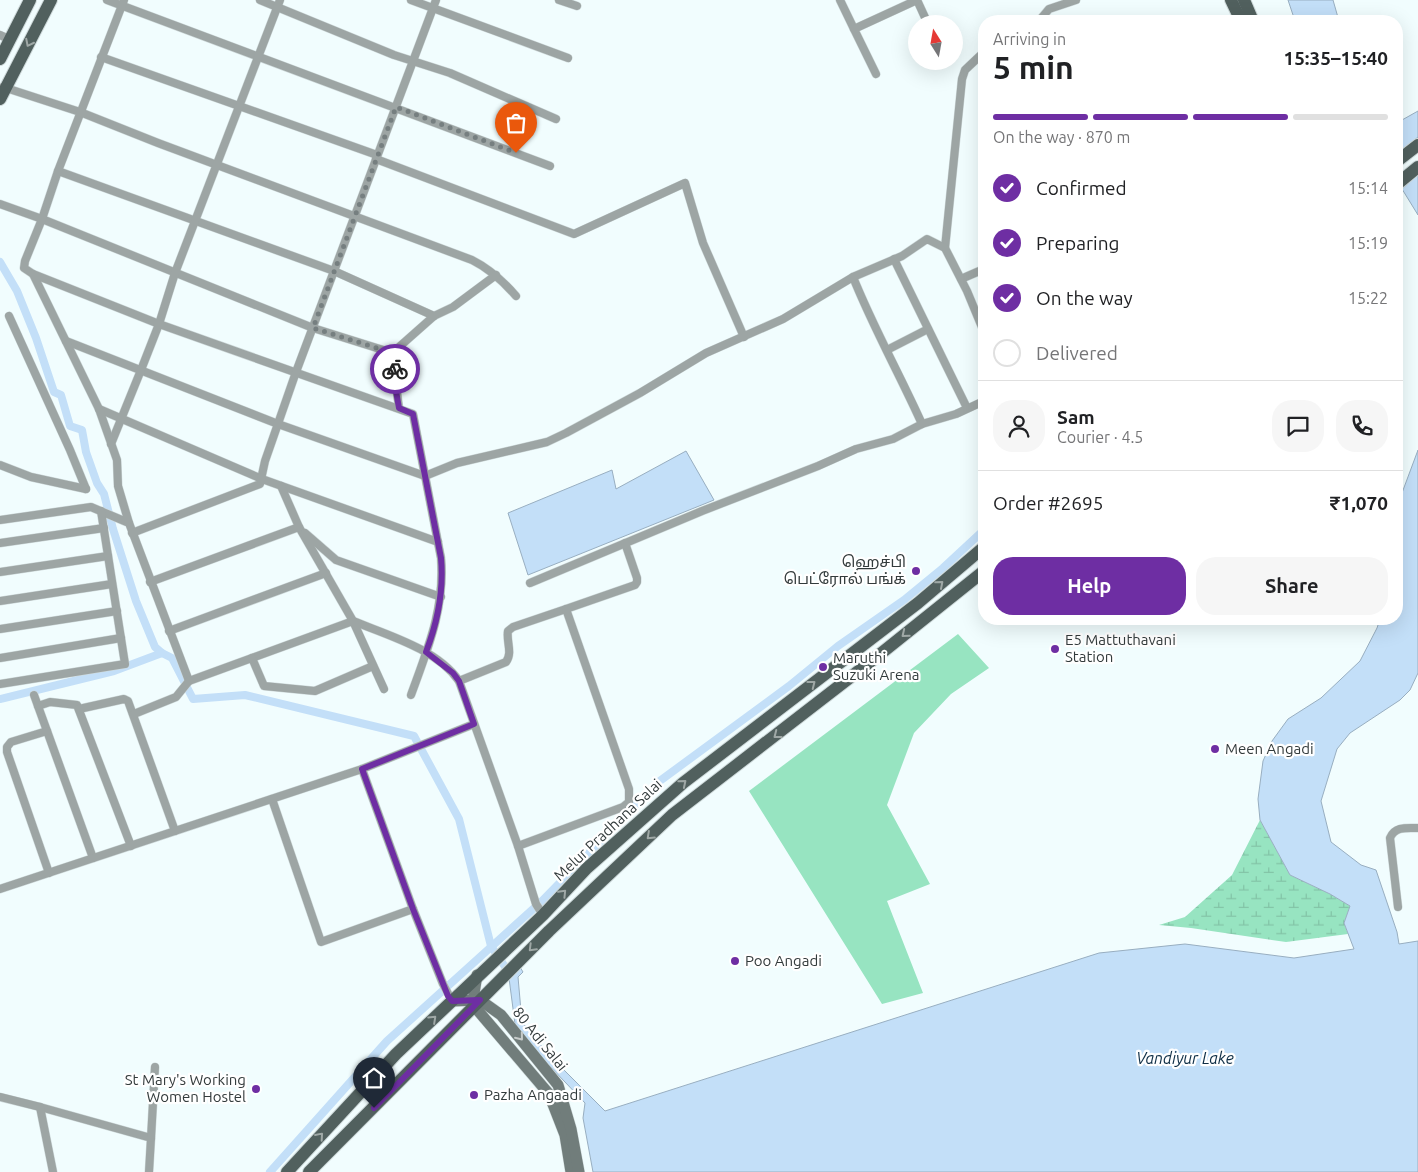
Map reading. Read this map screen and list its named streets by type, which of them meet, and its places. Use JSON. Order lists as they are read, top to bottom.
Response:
{
  "streets": {
    "main road": ["Melur Pradhana Salai", "80 Adi Salai"]
  },
  "water": ["Vandiyur Lake"],
  "places": [
    "ஹெச்பி பெட்ரோல் பங்க்",
    "E5 Mattuthavani Station",
    "Maruthi Suzuki Arena",
    "Meen Angadi",
    "Poo Angadi",
    "St Mary's Working Women Hostel",
    "Pazha Angaadi"
  ],
  "north": "top",
  "page": {
    "heading": ["5 min", "Arriving in", "15:35–15:40"],
    "panel": [
      "Sam",
      "Courier · 4.5",
      "Order #2695",
      "₹1,070"
    ],
    "bar": "On the way · 870 m",
    "list": [
      ["Confirmed", "15:14"],
      ["Preparing", "15:19"],
      ["On the way", "15:22"],
      "Delivered"
    ],
    "buttons": ["Help", "Share"]
  }
}
